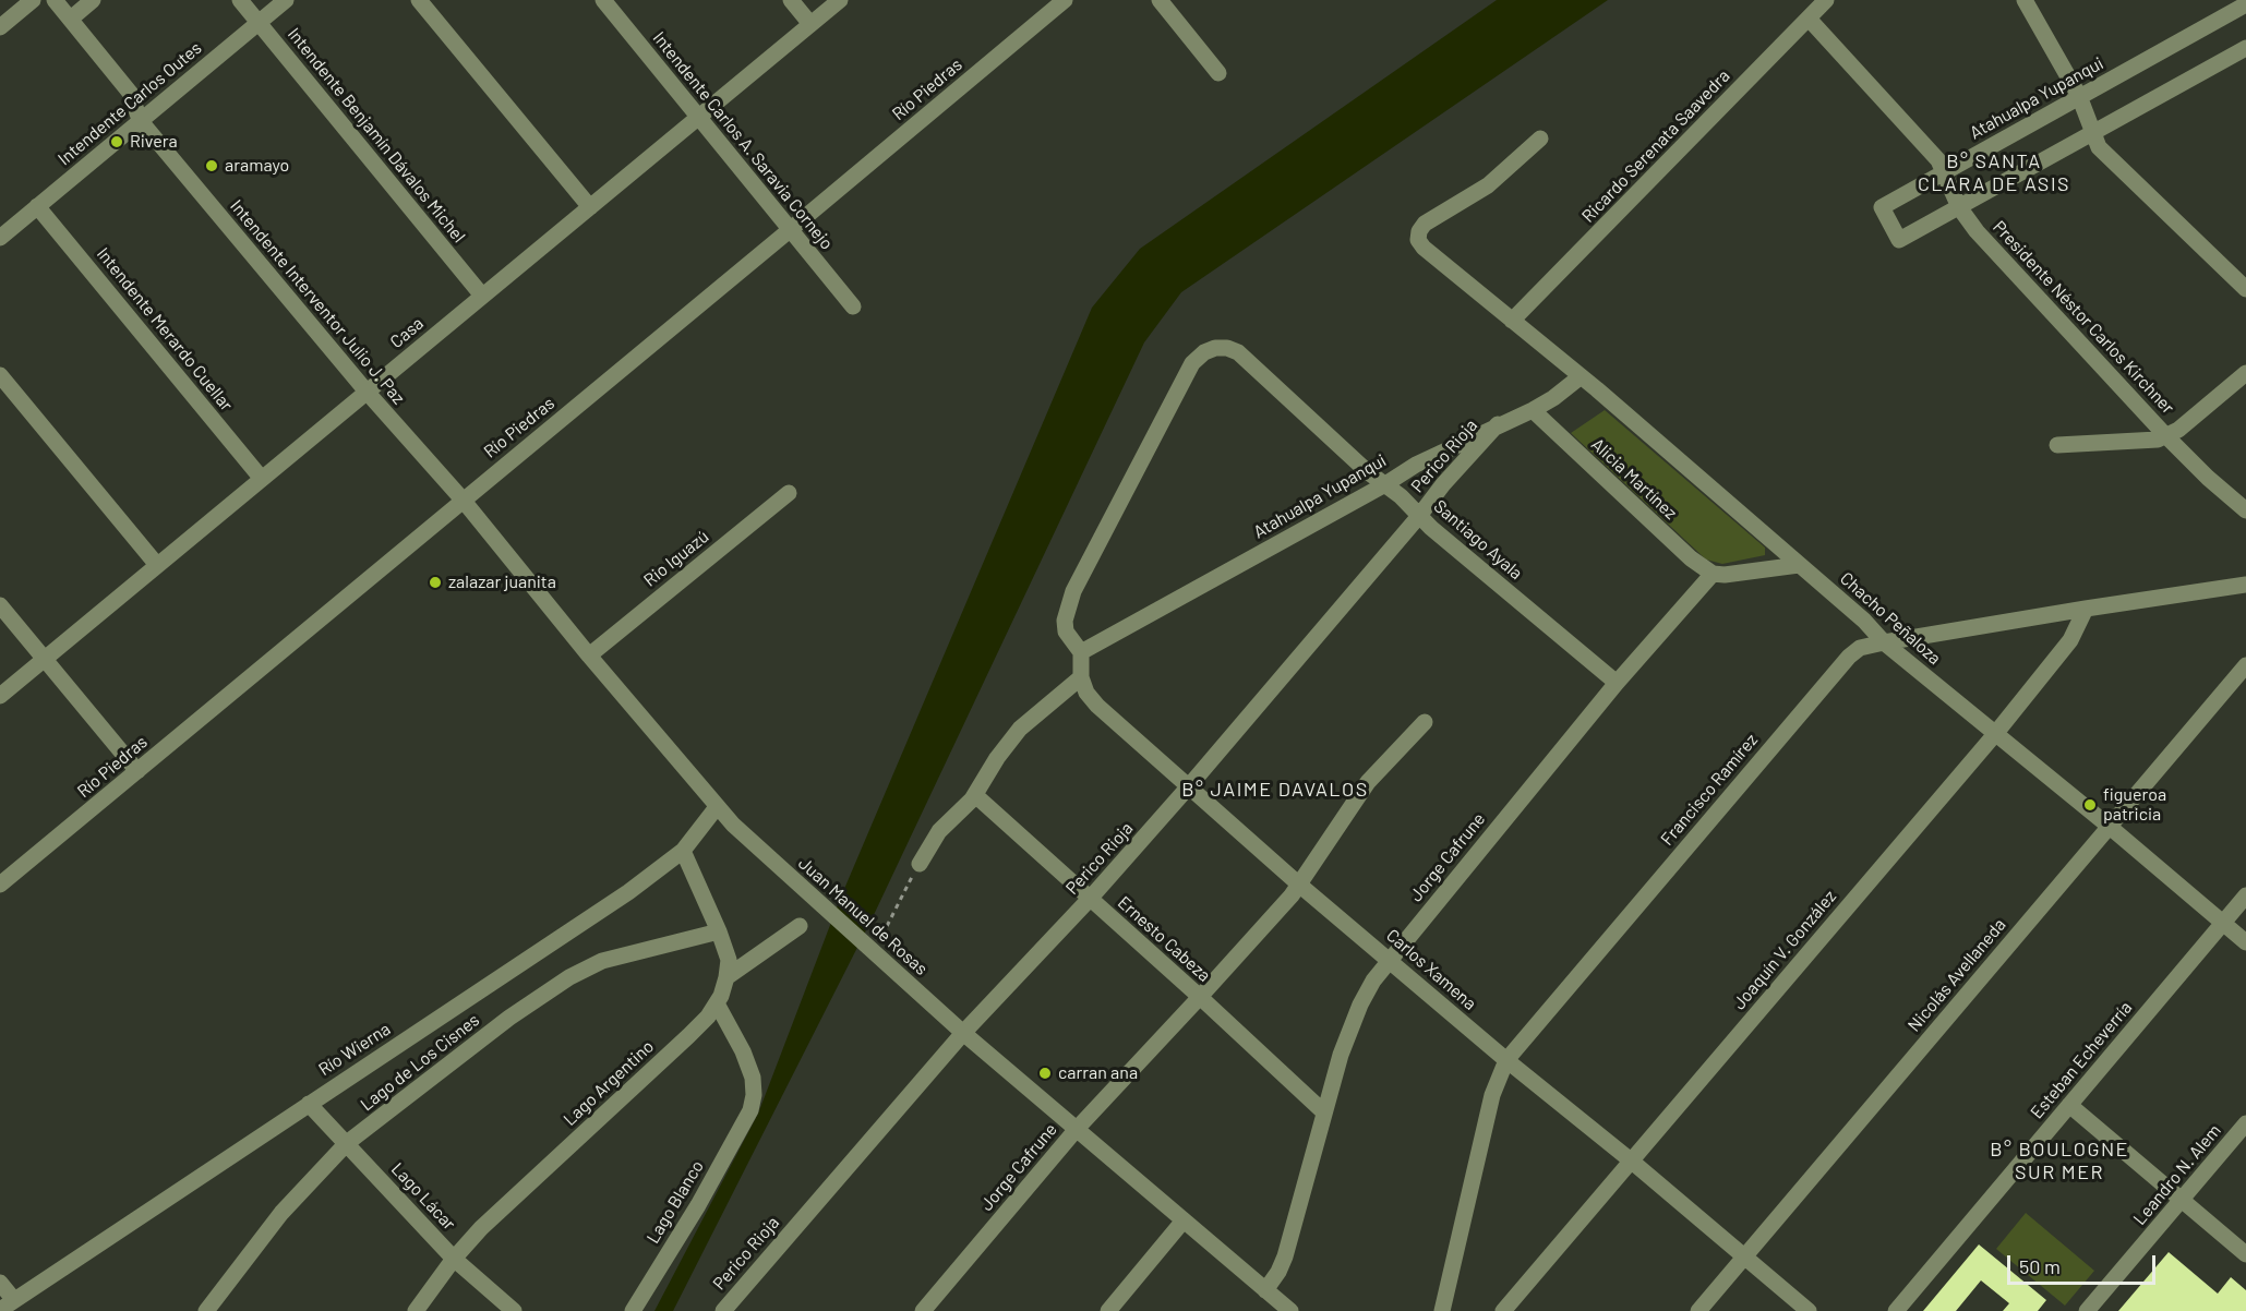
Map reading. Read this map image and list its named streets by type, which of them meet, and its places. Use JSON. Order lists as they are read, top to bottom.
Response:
{
  "streets": {
    "street": [
      "Río Piedras",
      "Atahualpa Yupanqui",
      "Intendente Carlos Outes",
      "Intendente Benjamín Dávalos Michel",
      "Intendente Carlos A. Saravia Cornejo",
      "Ricardo Serenata Saavedra",
      "Intendente Interventor Julio J. Paz",
      "Presidente Néstor Carlos Kirchner",
      "Intendente Merardo Cuellar",
      "Casa",
      "Perico Rioja",
      "Alicia Martínez",
      "Santiago Ayala",
      "Rio Iguazú",
      "Chacho Peñaloza",
      "Francisco Ramírez",
      "Jorge Cafrune",
      "Juan Manuel de Rosas",
      "Ernesto Cabeza",
      "Joaquín V. González",
      "Carlos Xamena",
      "Nicolás Avellaneda",
      "Río Wierna",
      "Esteban Echeverría",
      "Lago de Los Cisnes",
      "Lago Argentino",
      "Leandro N. Alem",
      "Lago Lácar",
      "Lago Blanco"
    ]
  },
  "crossings": [
    ["Río Piedras", "Intendente Carlos A. Saravia Cornejo"],
    ["Río Piedras", "Intendente Interventor Julio J. Paz"],
    ["Río Piedras", "Juan Manuel de Rosas"],
    ["Atahualpa Yupanqui", "Presidente Néstor Carlos Kirchner"],
    ["Atahualpa Yupanqui", "Perico Rioja"],
    ["Atahualpa Yupanqui", "Alicia Martínez"],
    ["Atahualpa Yupanqui", "Santiago Ayala"],
    ["Atahualpa Yupanqui", "Chacho Peñaloza"],
    ["Atahualpa Yupanqui", "Carlos Xamena"],
    ["Intendente Carlos Outes", "Intendente Benjamín Dávalos Michel"],
    ["Intendente Carlos Outes", "Intendente Interventor Julio J. Paz"],
    ["Intendente Carlos Outes", "Intendente Merardo Cuellar"],
    ["Intendente Benjamín Dávalos Michel", "Casa"],
    ["Intendente Carlos A. Saravia Cornejo", "Casa"],
    ["Ricardo Serenata Saavedra", "Presidente Néstor Carlos Kirchner"],
    ["Ricardo Serenata Saavedra", "Chacho Peñaloza"],
    ["Intendente Interventor Julio J. Paz", "Casa"],
    ["Intendente Interventor Julio J. Paz", "Juan Manuel de Rosas"],
    ["Intendente Merardo Cuellar", "Casa"],
    ["Perico Rioja", "Santiago Ayala"],
    ["Perico Rioja", "Juan Manuel de Rosas"],
    ["Perico Rioja", "Ernesto Cabeza"],
    ["Perico Rioja", "Carlos Xamena"],
    ["Alicia Martínez", "Jorge Cafrune"],
    ["Santiago Ayala", "Jorge Cafrune"],
    ["Santiago Ayala", "Carlos Xamena"],
    ["Rio Iguazú", "Juan Manuel de Rosas"],
    ["Chacho Peñaloza", "Francisco Ramírez"],
    ["Chacho Peñaloza", "Joaquín V. González"],
    ["Chacho Peñaloza", "Nicolás Avellaneda"],
    ["Chacho Peñaloza", "Esteban Echeverría"],
    ["Francisco Ramírez", "Joaquín V. González"],
    ["Francisco Ramírez", "Carlos Xamena"],
    ["Jorge Cafrune", "Juan Manuel de Rosas"],
    ["Jorge Cafrune", "Ernesto Cabeza"],
    ["Jorge Cafrune", "Carlos Xamena"],
    ["Juan Manuel de Rosas", "Río Wierna"],
    ["Joaquín V. González", "Carlos Xamena"],
    ["Carlos Xamena", "Nicolás Avellaneda"],
    ["Río Wierna", "Lago Argentino"],
    ["Río Wierna", "Lago Lácar"],
    ["Lago de Los Cisnes", "Lago Argentino"],
    ["Lago de Los Cisnes", "Lago Lácar"],
    ["Lago Argentino", "Lago Lácar"],
    ["Lago Argentino", "Lago Blanco"]
  ],
  "districts": ["B° SANTA CLARA DE ASIS", "B° JAIME DAVALOS", "B° BOULOGNE SUR MER"],
  "places": [
    "Rivera",
    "aramayo",
    "zalazar juanita",
    "figueroa patricia",
    "carran ana"
  ],
  "scale_bar": "50 m"
}
